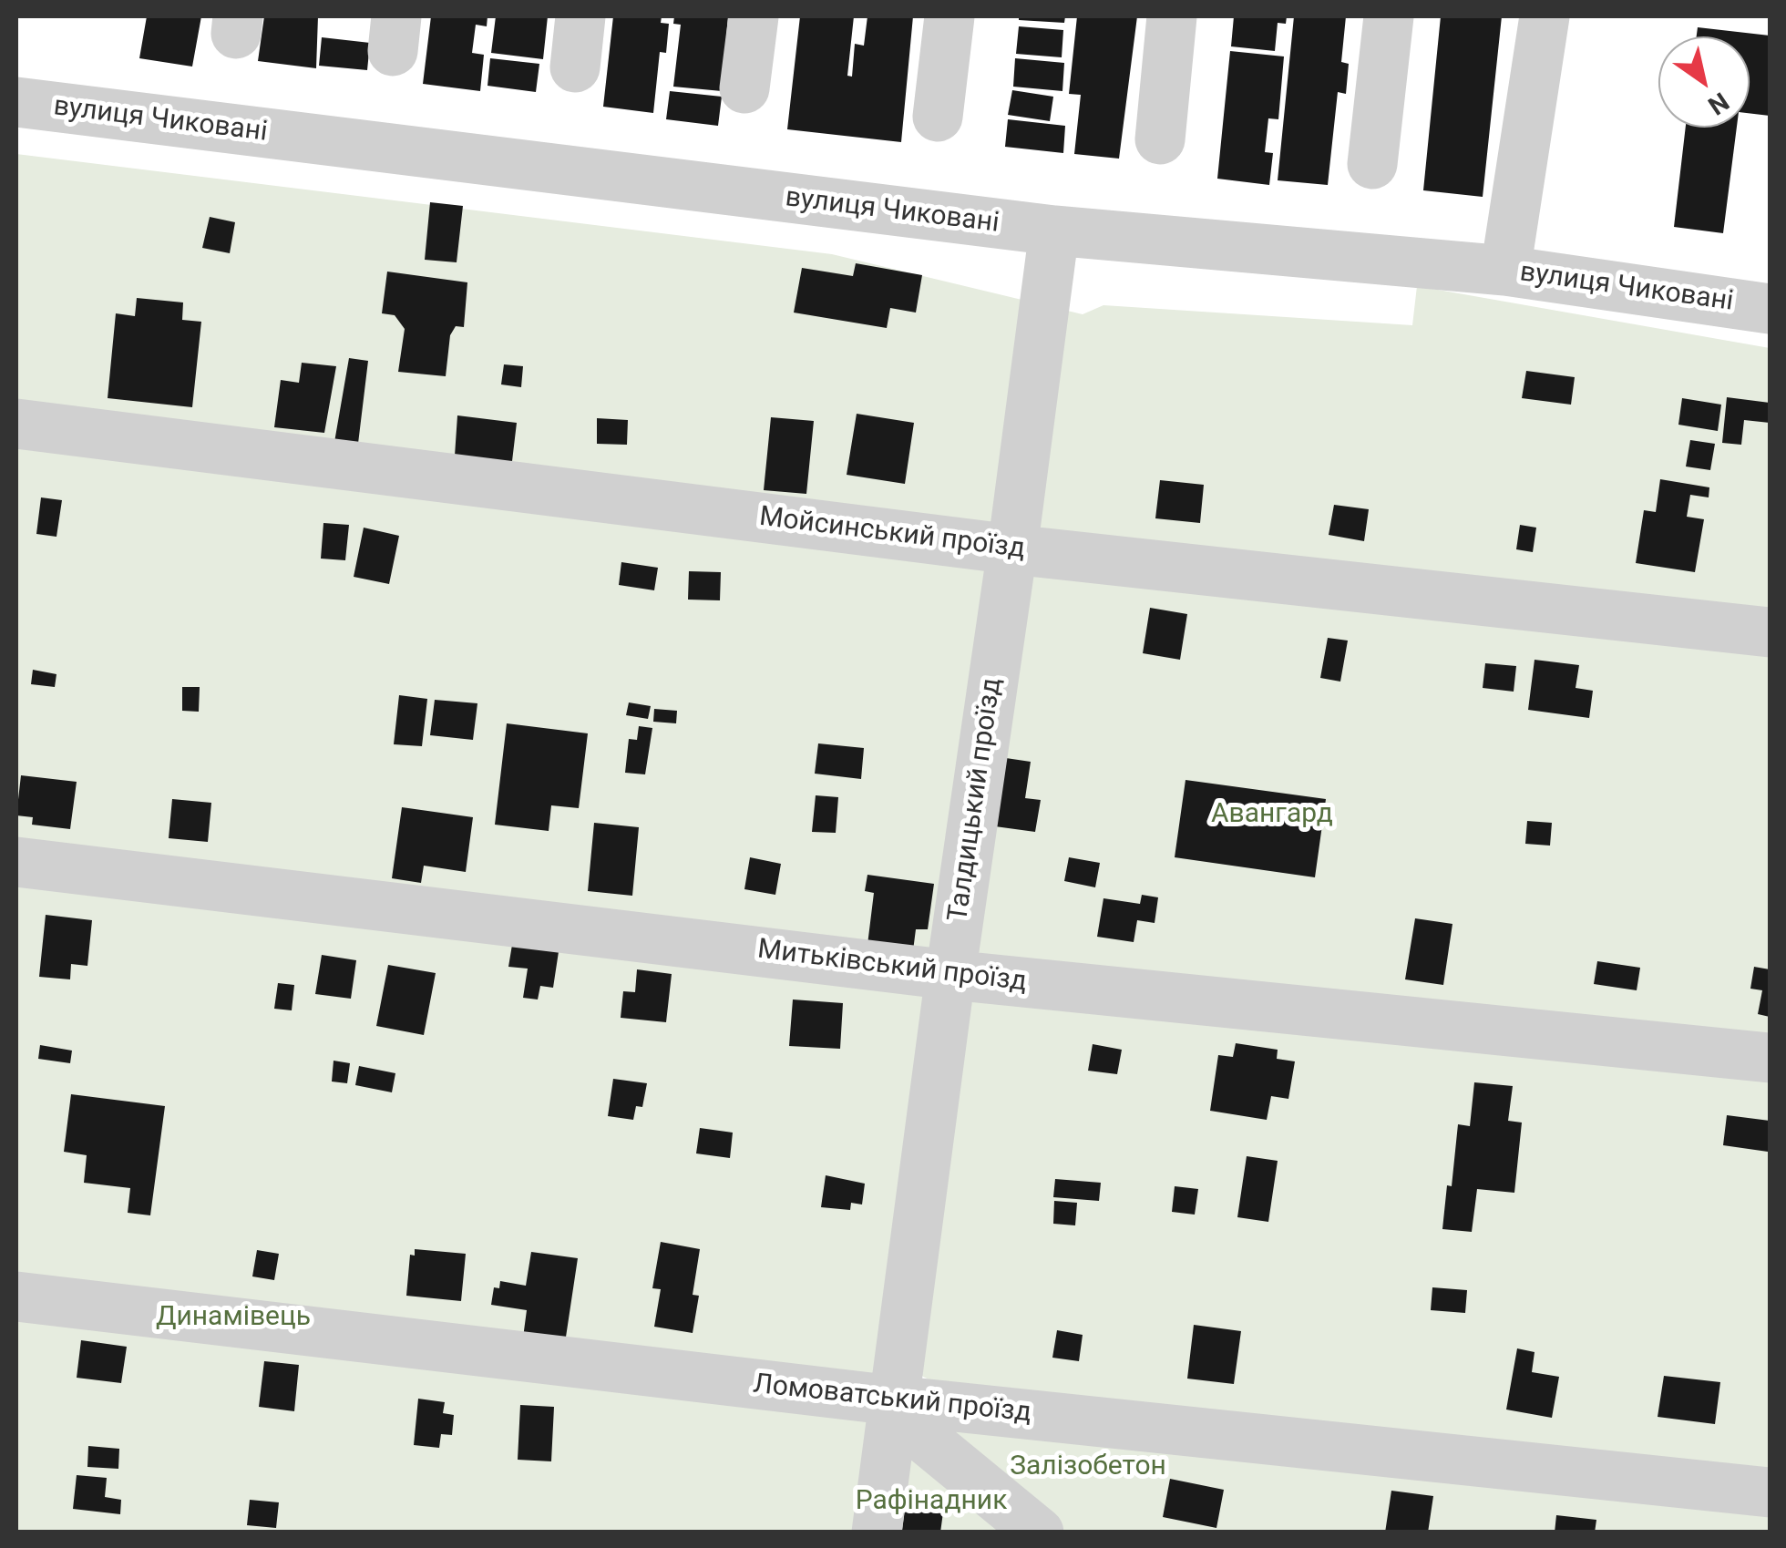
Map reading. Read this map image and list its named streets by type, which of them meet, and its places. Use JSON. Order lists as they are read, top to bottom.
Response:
{
  "streets": {
    "street": [
      "вулиця Чиковані",
      "Мойсинський проїзд",
      "Талдицький проїзд",
      "Митьківський проїзд",
      "Ломоватський проїзд"
    ]
  },
  "crossings": [
    ["вулиця Чиковані", "Талдицький проїзд"],
    ["Мойсинський проїзд", "Талдицький проїзд"],
    ["Талдицький проїзд", "Митьківський проїзд"],
    ["Талдицький проїзд", "Ломоватський проїзд"]
  ],
  "parks": [
    "Авангард",
    "Динамівець",
    "Залізобетон",
    "Рафінадник"
  ],
  "north": "bottom right"
}
